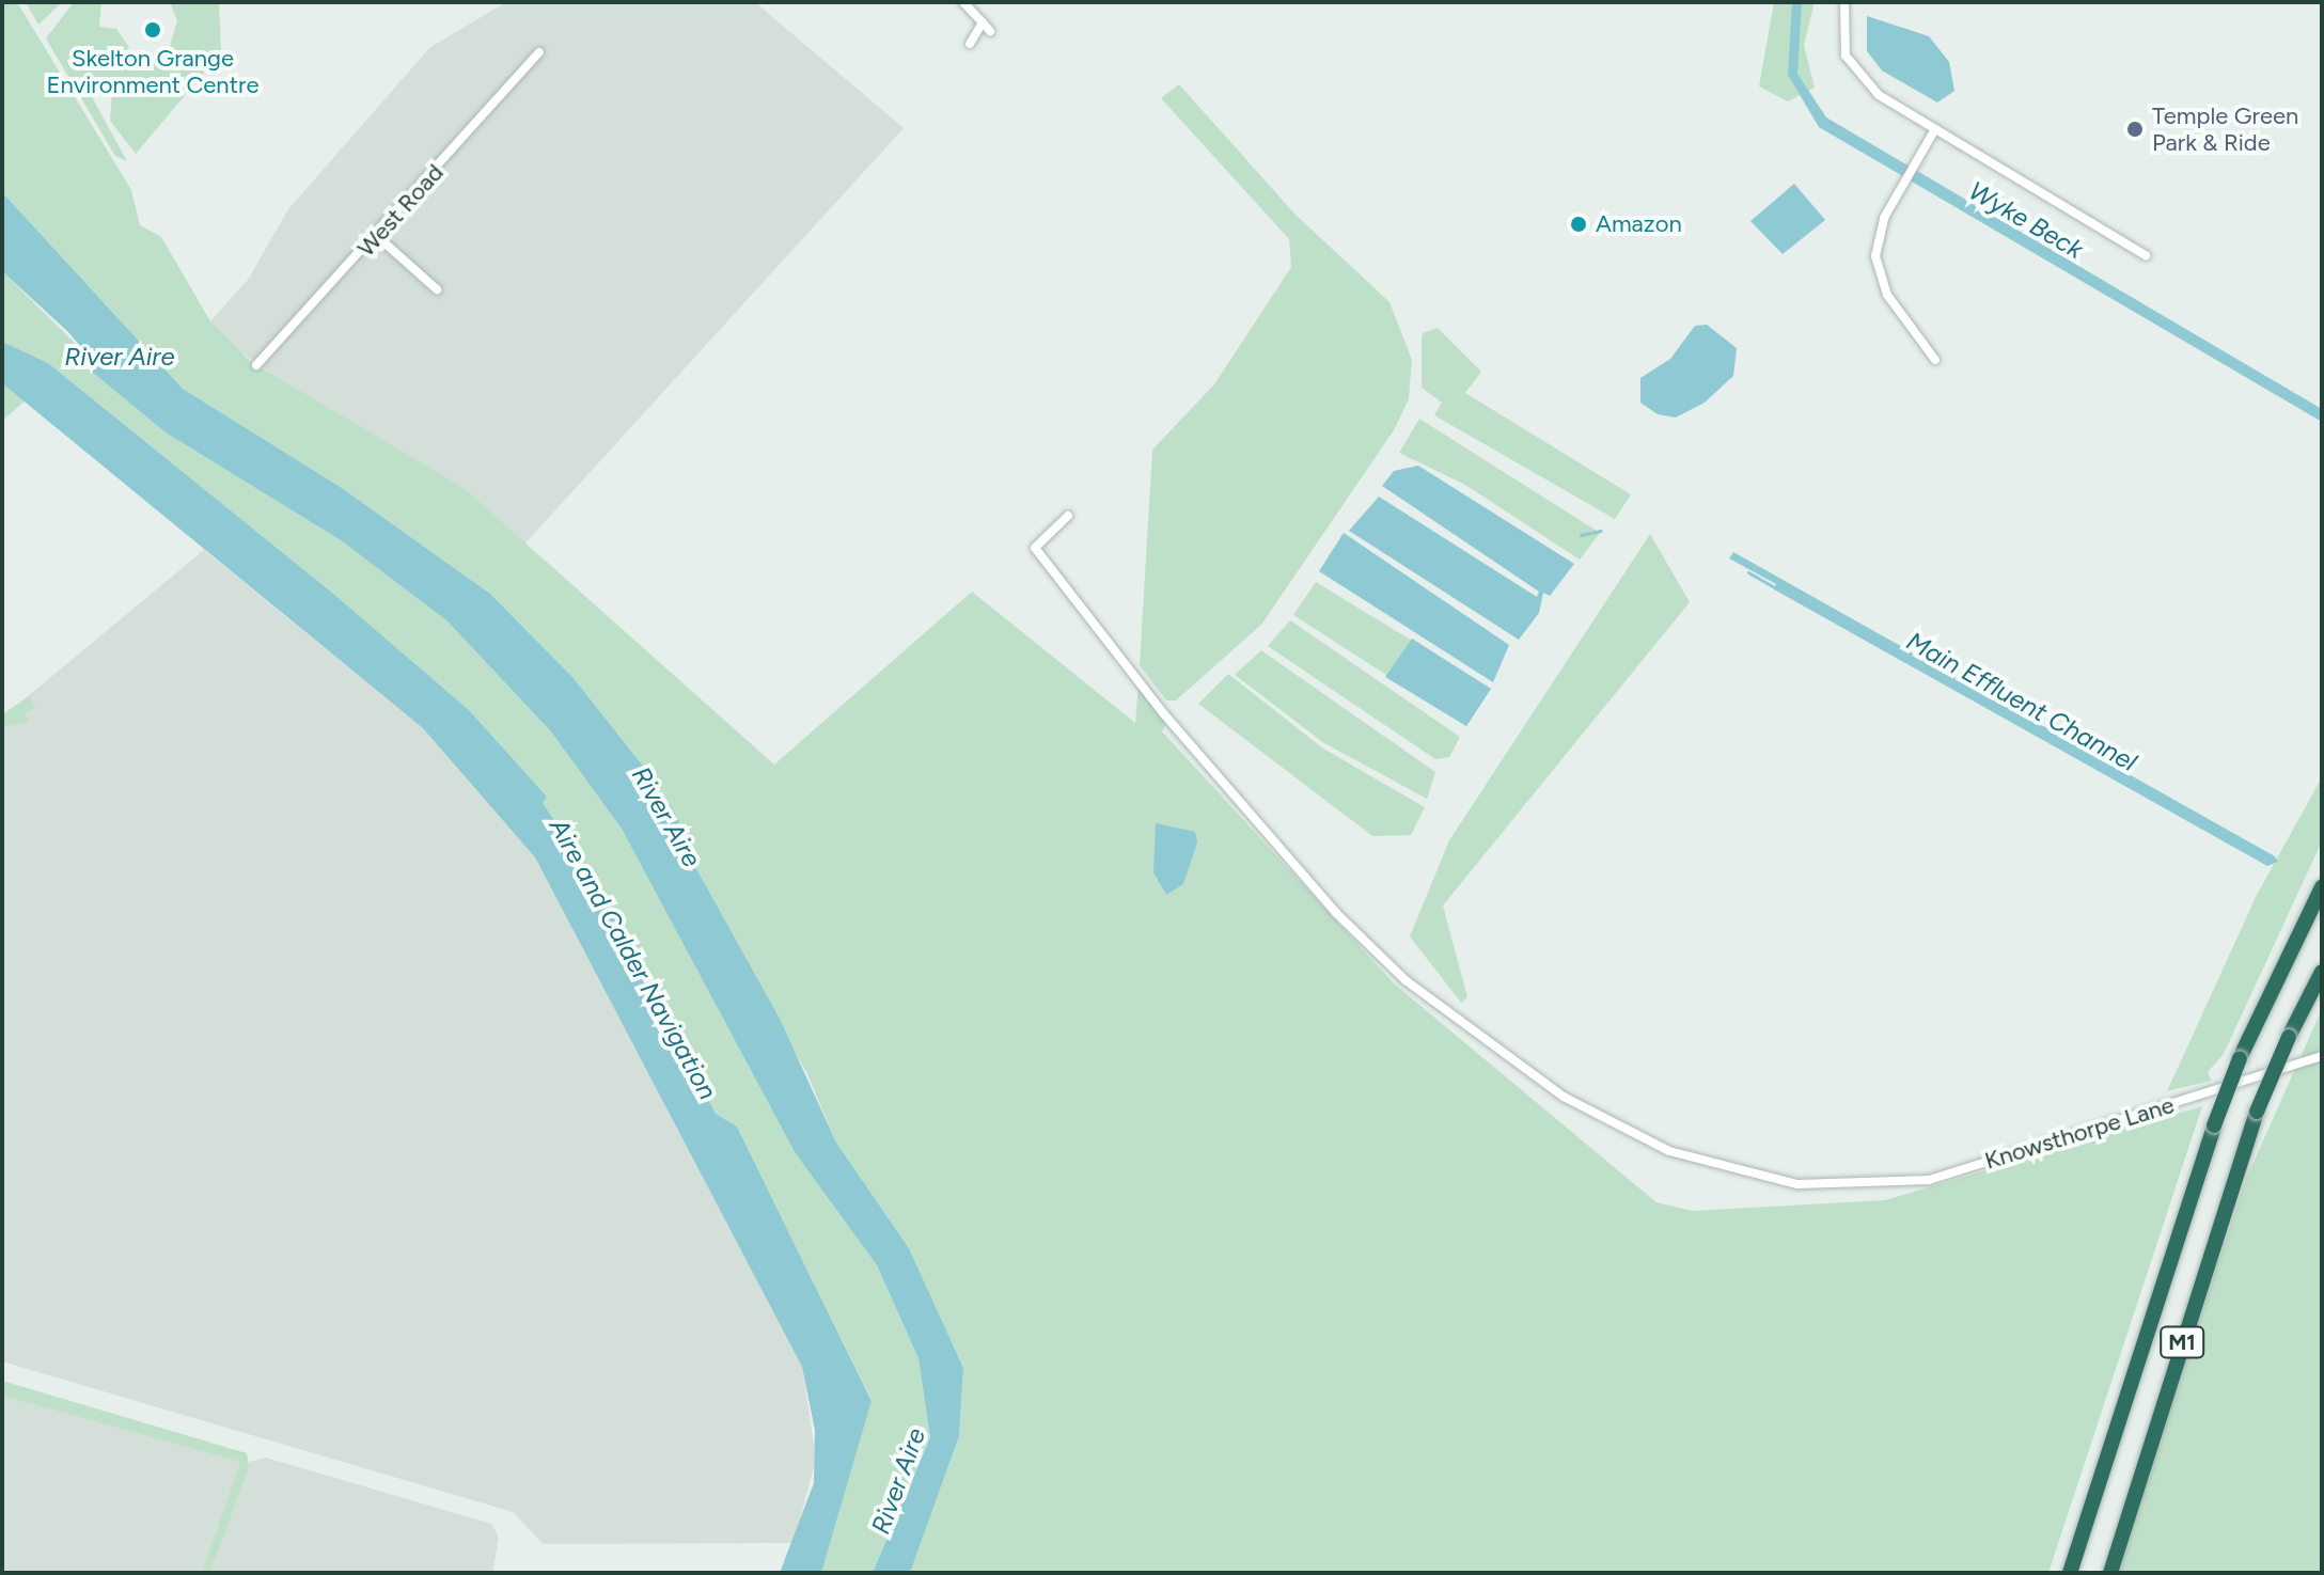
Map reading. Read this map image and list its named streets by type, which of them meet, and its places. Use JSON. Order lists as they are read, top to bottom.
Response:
{
  "streets": {
    "highway": ["M1"],
    "street": ["West Road", "Knowsthorpe Lane"]
  },
  "water": [
    "Wyke Beck",
    "River Aire",
    "Main Effluent Channel",
    "Aire and Calder Navigation"
  ],
  "places": ["Skelton Grange Environment Centre", "Temple Green Park & Ride", "Amazon"]
}
